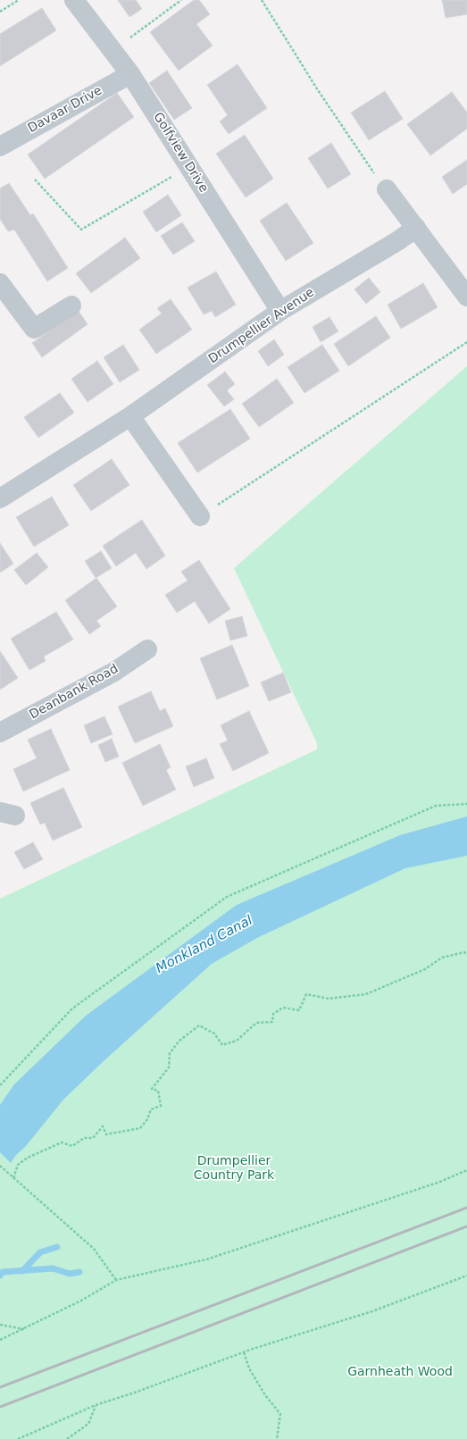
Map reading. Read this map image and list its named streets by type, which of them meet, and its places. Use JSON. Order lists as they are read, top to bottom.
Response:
{
  "streets": {
    "street": [
      "Davaar Drive",
      "Golfview Drive",
      "Drumpellier Avenue",
      "Deanbank Road"
    ]
  },
  "crossings": [
    ["Davaar Drive", "Golfview Drive"],
    ["Golfview Drive", "Drumpellier Avenue"]
  ],
  "water": ["Monkland Canal"],
  "parks": ["Drumpellier Country Park", "Garnheath Wood"]
}
